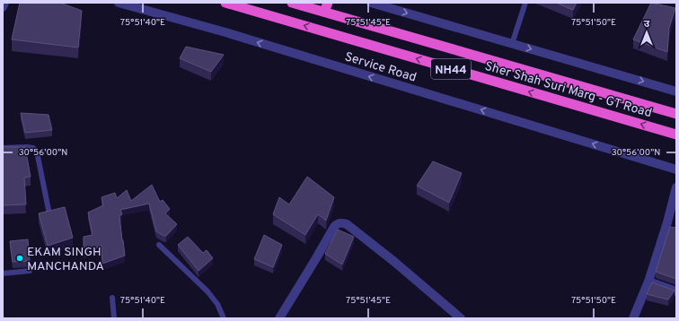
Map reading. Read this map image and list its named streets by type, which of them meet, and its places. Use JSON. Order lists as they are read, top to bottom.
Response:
{
  "streets": {
    "highway": ["NH44", "Sher Shah Suri Marg - GT Road"],
    "street": ["Service Road"]
  },
  "crossings": [
    ["NH44", "Sher Shah Suri Marg - GT Road"]
  ],
  "places": ["EKAM SINGH MANCHANDA"],
  "north": "top",
  "coordinates": [
    "75°51'40\"E",
    "75°51'45\"E",
    "75°51'50\"E",
    "30°56'00\"N"
  ]
}
